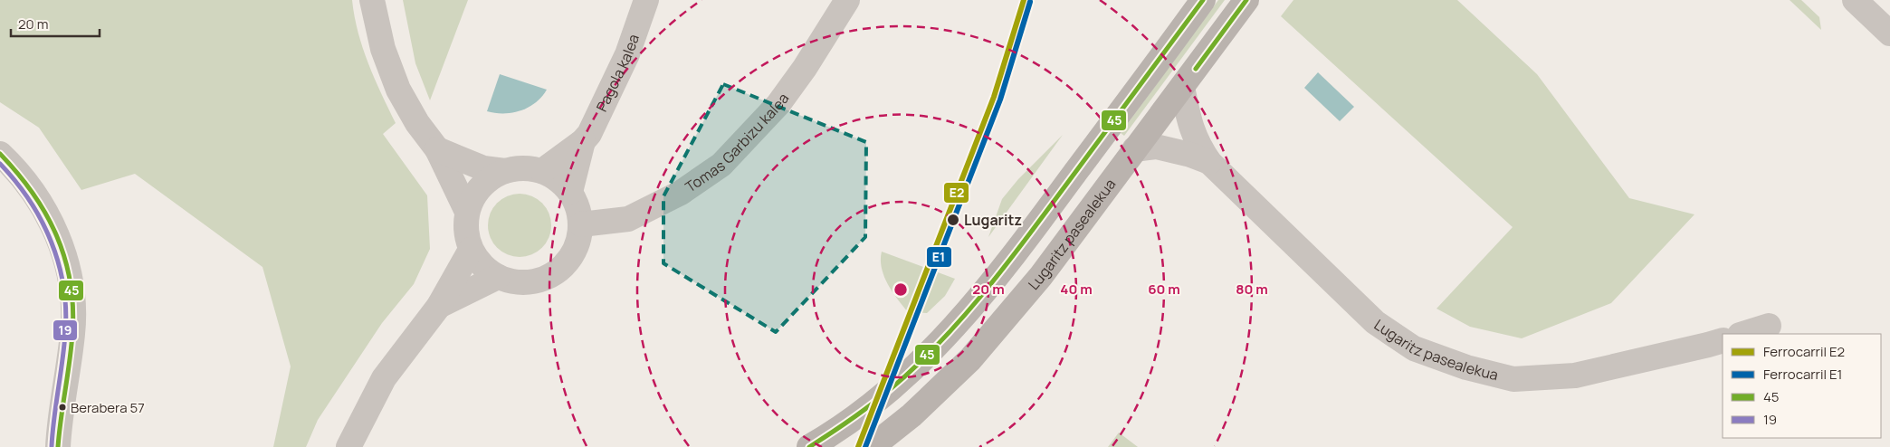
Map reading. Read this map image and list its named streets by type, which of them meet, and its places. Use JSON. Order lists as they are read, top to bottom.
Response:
{
  "streets": {
    "main road": ["Lugaritz pasealekua"],
    "street": ["Pagola kalea", "Tomas Garbizu kalea"]
  },
  "crossings": [
    ["Pagola kalea", "Tomas Garbizu kalea"]
  ],
  "places": ["Lugaritz", "Berabera 57"],
  "lines": [
    "rail line E2",
    "transit line 45",
    "rail line E1",
    "transit line 19"
  ],
  "legend": [
    "Ferrocarril E2",
    "Ferrocarril E1",
    "45",
    "19"
  ],
  "scale_bar": "20 m",
  "rings": [
    "20 m",
    "40 m",
    "60 m",
    "80 m"
  ]
}
